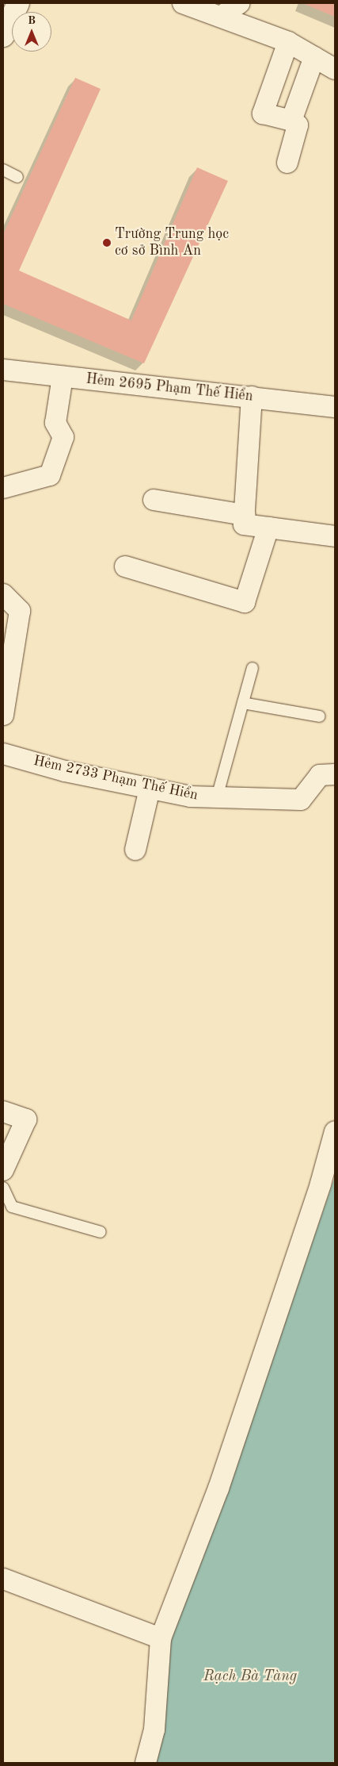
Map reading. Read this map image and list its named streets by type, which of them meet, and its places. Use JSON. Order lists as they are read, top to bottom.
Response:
{
  "streets": {
    "street": ["Hẻm 2695 Phạm Thế Hiển", "Hẻm 2733 Phạm Thế Hiển"]
  },
  "water": ["Rạch Bà Tàng"],
  "places": ["Trường Trung học cơ sở Bình An"],
  "north": "top"
}
